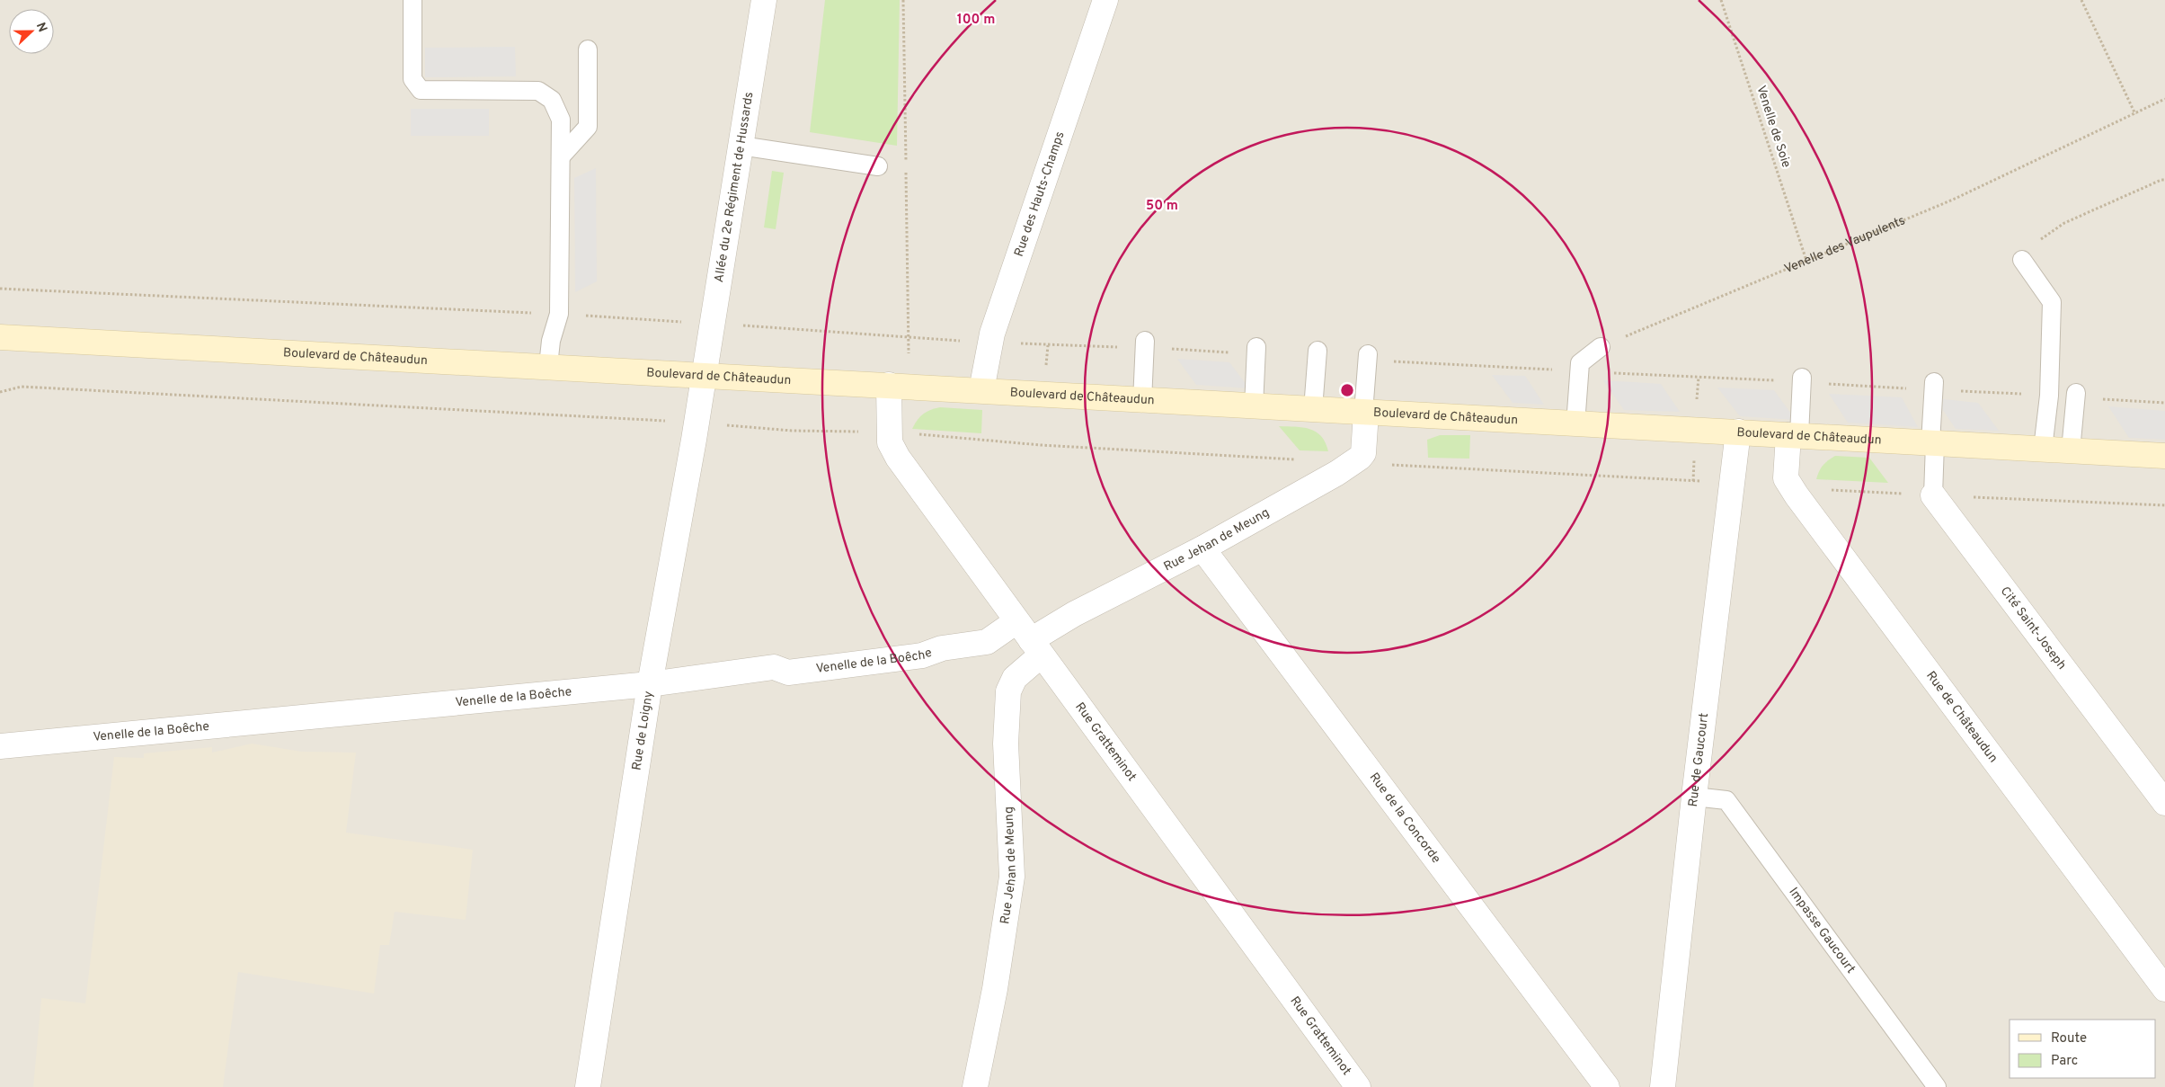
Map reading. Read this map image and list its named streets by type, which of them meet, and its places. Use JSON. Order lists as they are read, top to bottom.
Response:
{
  "streets": {
    "main road": ["Boulevard de Châteaudun"],
    "street": [
      "Allée du 2e Régiment de Hussards",
      "Rue des Hauts-Champs",
      "Rue Jehan de Meung",
      "Cité Saint-Joseph",
      "Venelle de la Boêche",
      "Rue de Châteaudun",
      "Rue de Loigny",
      "Rue Gratteminot",
      "Rue de Gaucourt",
      "Rue de la Concorde"
    ],
    "lane": ["Impasse Gaucourt"],
    "path": ["Venelle de Soie", "Venelle des Vaupulents"]
  },
  "crossings": [
    ["Venelle de Soie", "Venelle des Vaupulents"],
    ["Allée du 2e Régiment de Hussards", "Boulevard de Châteaudun"],
    ["Allée du 2e Régiment de Hussards", "Rue de Loigny"],
    ["Rue des Hauts-Champs", "Boulevard de Châteaudun"],
    ["Boulevard de Châteaudun", "Rue Jehan de Meung"],
    ["Boulevard de Châteaudun", "Rue de Châteaudun"],
    ["Boulevard de Châteaudun", "Rue de Loigny"],
    ["Boulevard de Châteaudun", "Rue Gratteminot"],
    ["Boulevard de Châteaudun", "Rue de Gaucourt"],
    ["Rue Jehan de Meung", "Venelle de la Boêche"],
    ["Rue Jehan de Meung", "Rue Gratteminot"],
    ["Rue Jehan de Meung", "Rue de la Concorde"],
    ["Venelle de la Boêche", "Rue de Loigny"],
    ["Venelle de la Boêche", "Rue Gratteminot"],
    ["Rue de Gaucourt", "Impasse Gaucourt"]
  ],
  "legend": ["Route", "Parc"],
  "north": "right",
  "rings": ["100 m", "50 m"]
}
